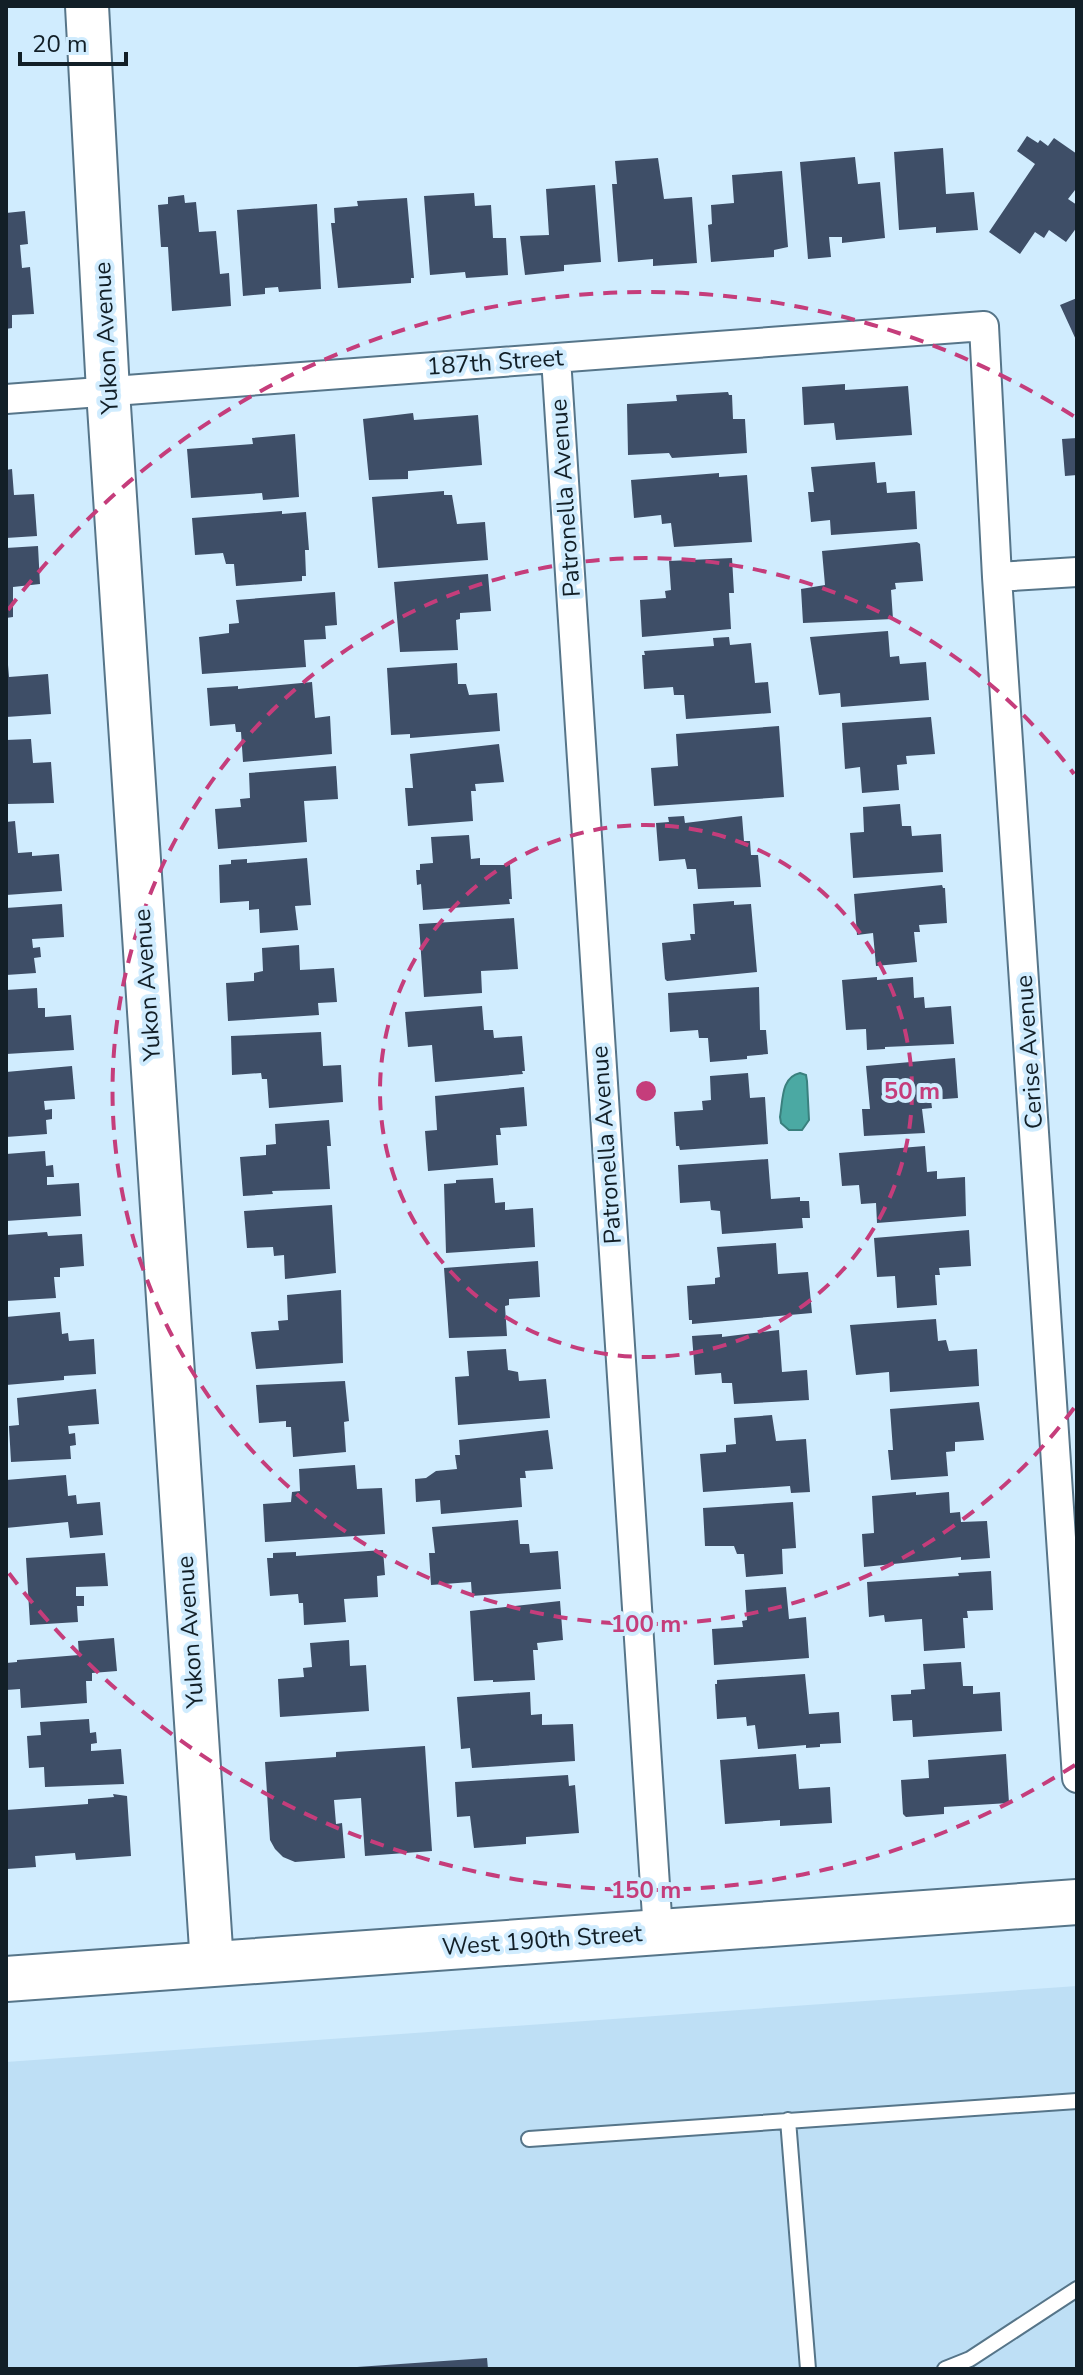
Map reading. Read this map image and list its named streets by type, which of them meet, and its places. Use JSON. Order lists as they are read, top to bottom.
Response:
{
  "streets": {
    "main road": ["West 190th Street"],
    "street": [
      "Yukon Avenue",
      "187th Street",
      "Patronella Avenue",
      "Cerise Avenue"
    ]
  },
  "crossings": [
    ["Yukon Avenue", "187th Street"],
    ["Yukon Avenue", "West 190th Street"],
    ["187th Street", "Patronella Avenue"],
    ["187th Street", "Cerise Avenue"],
    ["Patronella Avenue", "West 190th Street"]
  ],
  "scale_bar": "20 m",
  "rings": ["50 m", "100 m", "150 m"]
}
